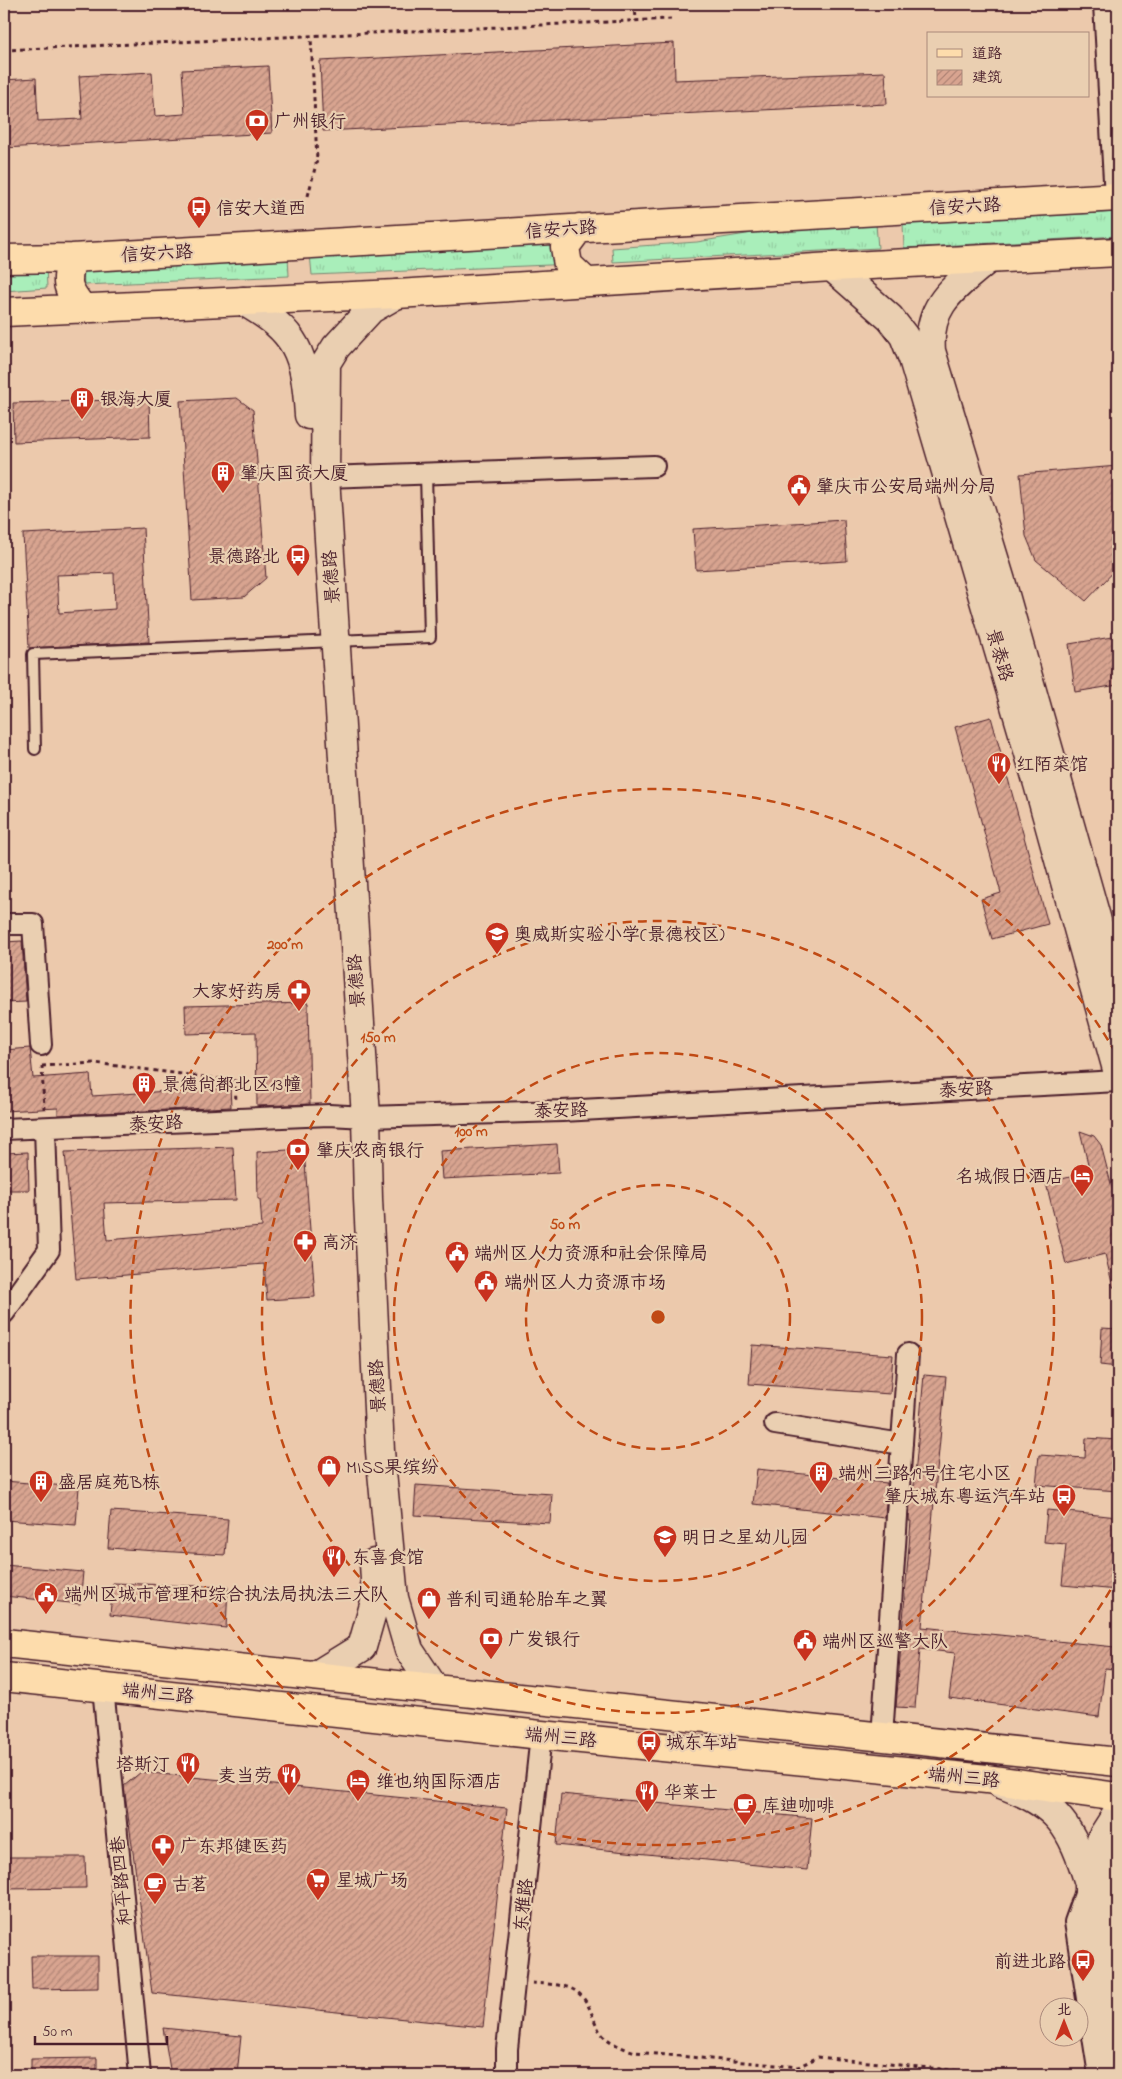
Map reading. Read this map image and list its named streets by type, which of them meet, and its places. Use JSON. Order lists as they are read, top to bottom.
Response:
{
  "streets": {
    "main road": ["信安六路", "端州三路"],
    "street": [
      "景德路",
      "景泰路",
      "泰安路",
      "和平路四巷",
      "东雅路"
    ]
  },
  "crossings": [
    ["景德路", "泰安路"],
    ["景德路", "端州三路"],
    ["端州三路", "和平路四巷"],
    ["端州三路", "东雅路"]
  ],
  "places": {
    "bank": ["广州银行", "肇庆农商银行", "广发银行"],
    "bus stop": [
      "信安大道西",
      "景德路北",
      "肇庆城东粤运汽车站",
      "城东车站",
      "前进北路"
    ],
    "building": [
      "银海大厦",
      "肇庆国资大厦",
      "景德尚都北区13幢",
      "端州三路19号住宅小区",
      "盛居庭苑B栋"
    ],
    "public building": [
      "肇庆市公安局端州分局",
      "端州区人力资源和社会保障局",
      "端州区人力资源市场",
      "端州区城市管理和综合执法局执法三大队",
      "端州区巡警大队"
    ],
    "restaurant": [
      "红陌菜馆",
      "东喜食馆",
      "塔斯汀",
      "麦当劳",
      "华莱士"
    ],
    "school or university": ["奥威斯实验小学(景德校区)", "明日之星幼儿园"],
    "pharmacy": ["大家好药房", "高济", "广东邦健医药"],
    "hotel": ["名城假日酒店", "维也纳国际酒店"],
    "shop": ["MISS果缤纷", "普利司通轮胎车之翼"],
    "cafe": ["库迪咖啡", "古茗"],
    "supermarket": ["星城广场"]
  },
  "legend": ["道路", "建筑"],
  "scale_bar": "50 m",
  "north": "top",
  "rings": [
    "200 m",
    "150 m",
    "100 m",
    "50 m"
  ]
}
